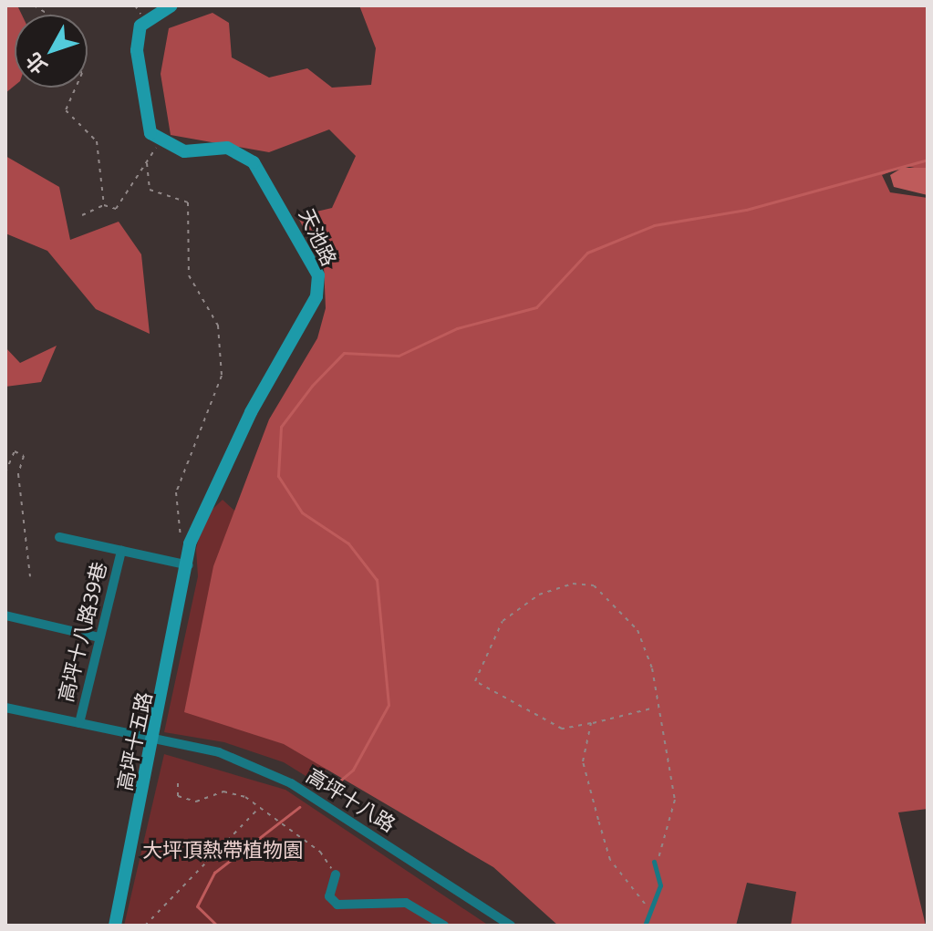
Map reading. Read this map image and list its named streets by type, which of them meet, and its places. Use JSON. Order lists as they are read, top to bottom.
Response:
{
  "streets": {
    "street": [
      "天池路",
      "高坪十八路39巷",
      "高坪十五路",
      "高坪十八路"
    ]
  },
  "crossings": [
    ["天池路", "高坪十五路"],
    ["高坪十八路39巷", "高坪十八路"],
    ["高坪十五路", "高坪十八路"]
  ],
  "parks": ["大坪頂熱帶植物園"],
  "north": "bottom left"
}
